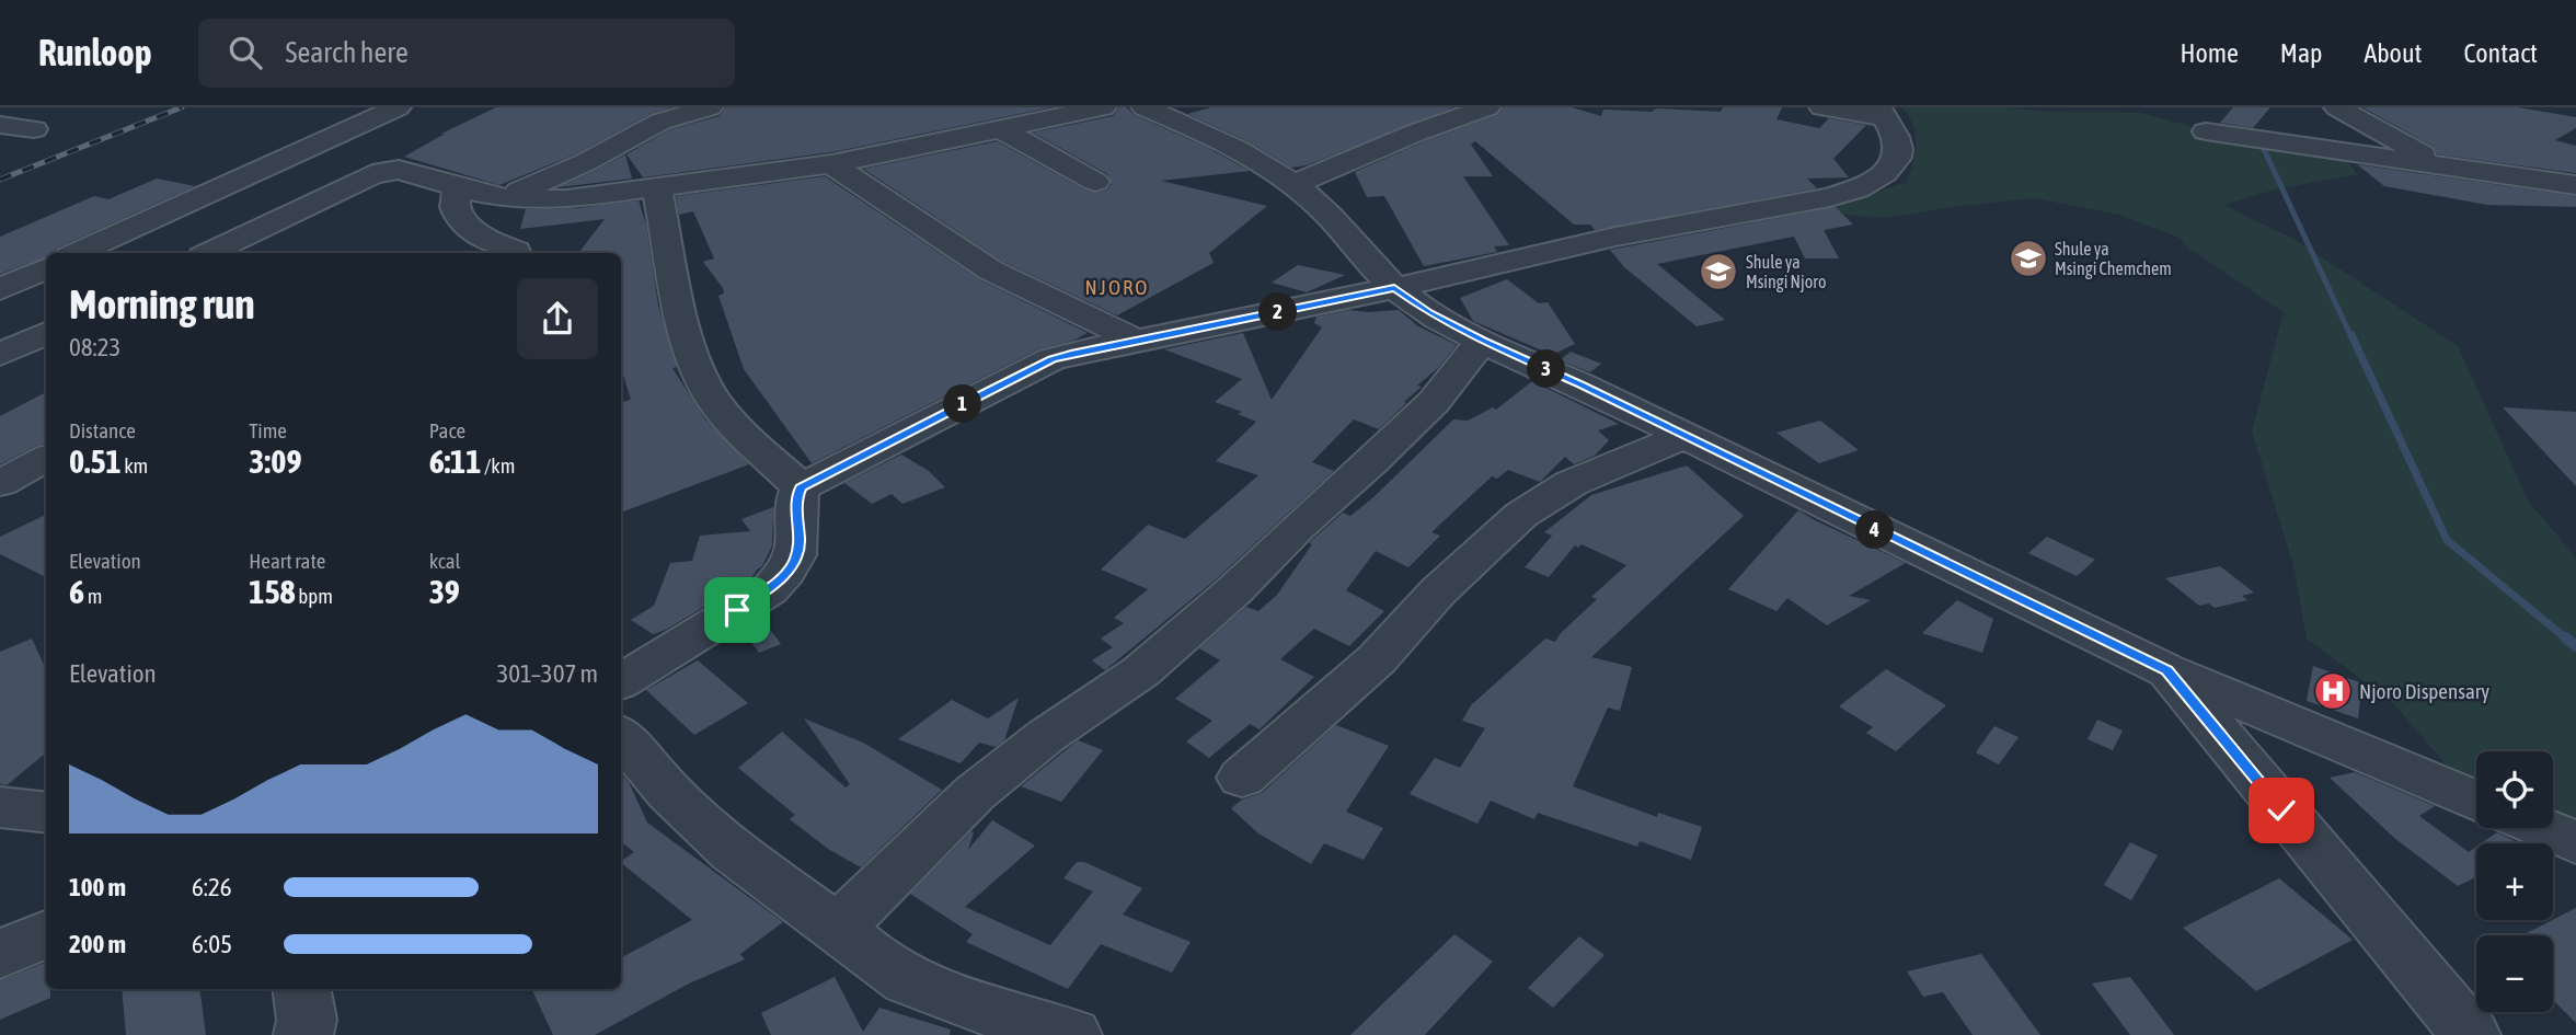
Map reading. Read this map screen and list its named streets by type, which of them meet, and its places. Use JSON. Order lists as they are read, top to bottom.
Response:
{
  "districts": ["NJORO"],
  "places": {
    "school or university": ["Shule ya Msingi Chemchem", "Shule ya Msingi Njoro"],
    "hospital": ["Njoro Dispensary"]
  },
  "page": {
    "header": "Runloop",
    "search": "Search here",
    "nav": [
      "Home",
      "Map",
      "About",
      "Contact"
    ],
    "heading": ["Morning run", "08:23"],
    "pins": [
      "2",
      "3",
      "1",
      "4"
    ],
    "stats": [
      ["Distance", "0.51 km"],
      ["Time", "3:09"],
      ["Pace", "6:11 /km"],
      ["Elevation", "6 m"],
      ["Heart rate", "158 bpm"],
      ["kcal", "39"]
    ],
    "chart": ["Elevation", "301–307 m"],
    "map_buttons": ["+", "−"],
    "list": [
      {
        "name": "100 m",
        "note": "6:26"
      },
      {
        "name": "200 m",
        "note": "6:05"
      }
    ]
  }
}
